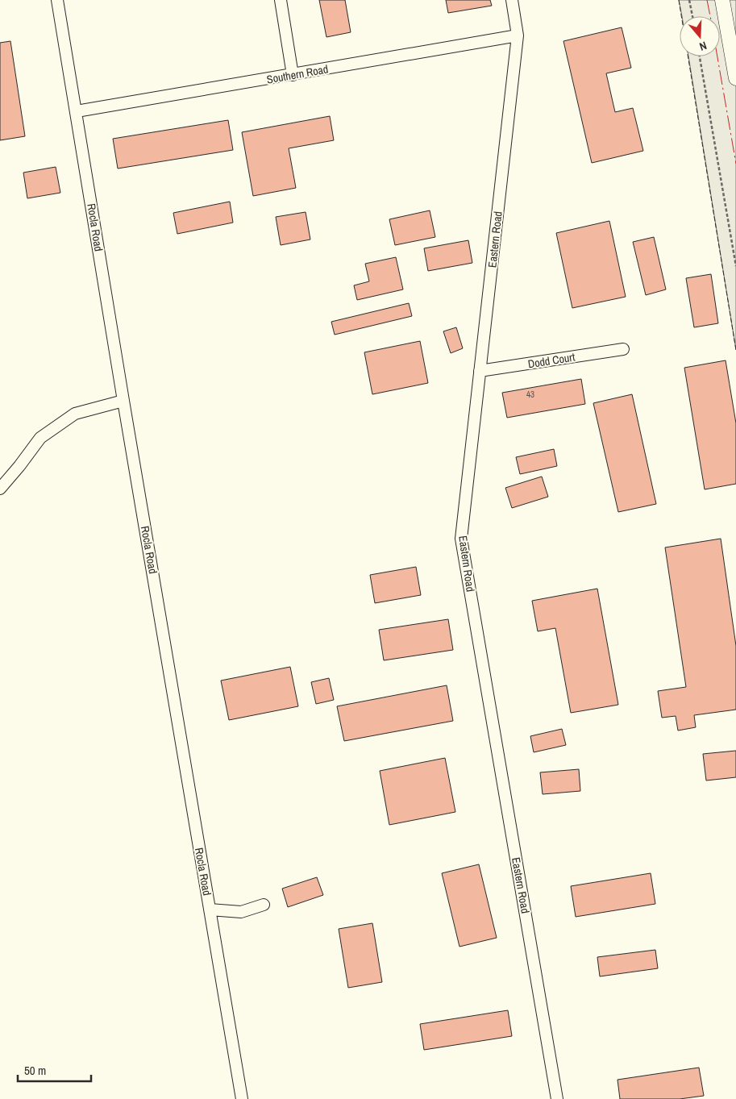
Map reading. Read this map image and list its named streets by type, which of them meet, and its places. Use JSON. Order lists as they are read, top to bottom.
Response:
{
  "streets": {
    "street": [
      "Southern Road",
      "Rocla Road",
      "Eastern Road",
      "Dodd Court"
    ]
  },
  "crossings": [
    ["Southern Road", "Rocla Road"],
    ["Southern Road", "Eastern Road"],
    ["Eastern Road", "Dodd Court"]
  ],
  "house_numbers": ["43"],
  "scale_bar": "50 m",
  "north": "bottom"
}
